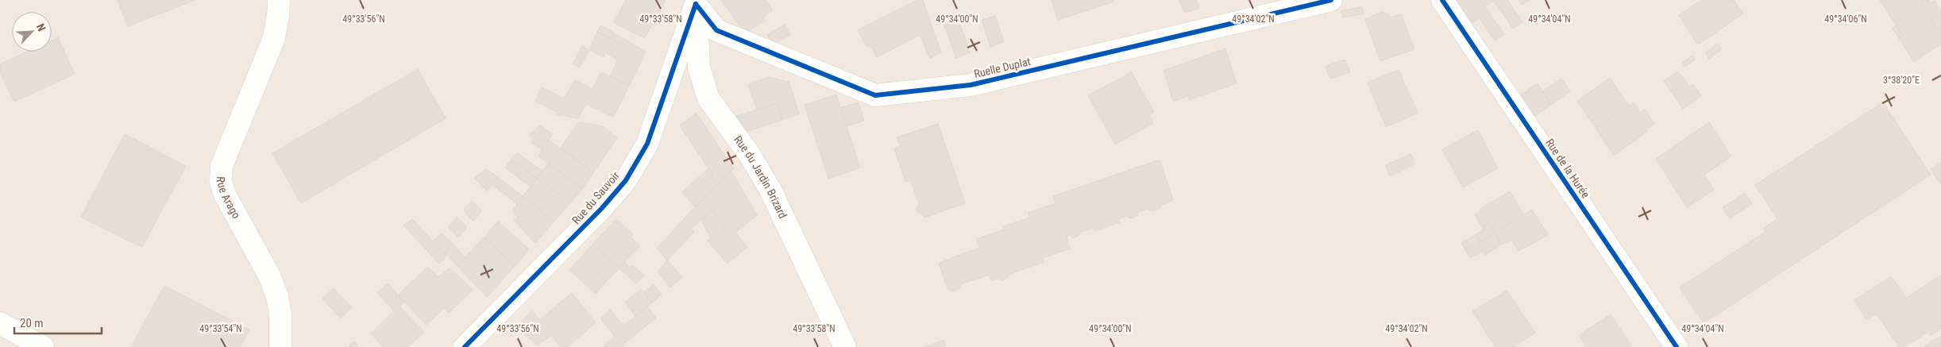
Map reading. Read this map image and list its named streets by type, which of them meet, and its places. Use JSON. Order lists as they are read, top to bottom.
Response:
{
  "streets": {
    "street": [
      "Ruelle Duplat",
      "Rue de la Hurée",
      "Rue du Jardin Brizard",
      "Rue Arago",
      "Rue du Sauvoir"
    ]
  },
  "crossings": [
    ["Ruelle Duplat", "Rue du Jardin Brizard"],
    ["Ruelle Duplat", "Rue du Sauvoir"],
    ["Rue du Jardin Brizard", "Rue du Sauvoir"]
  ],
  "scale_bar": "20 m",
  "north": "top right",
  "coordinates": [
    "49°33'56\"N",
    "49°33'58\"N",
    "49°34'00\"N",
    "49°34'04\"N",
    "49°34'06\"N",
    "49°34'02\"N",
    "3°38'20\"E",
    "49°33'54\"N"
  ]
}
